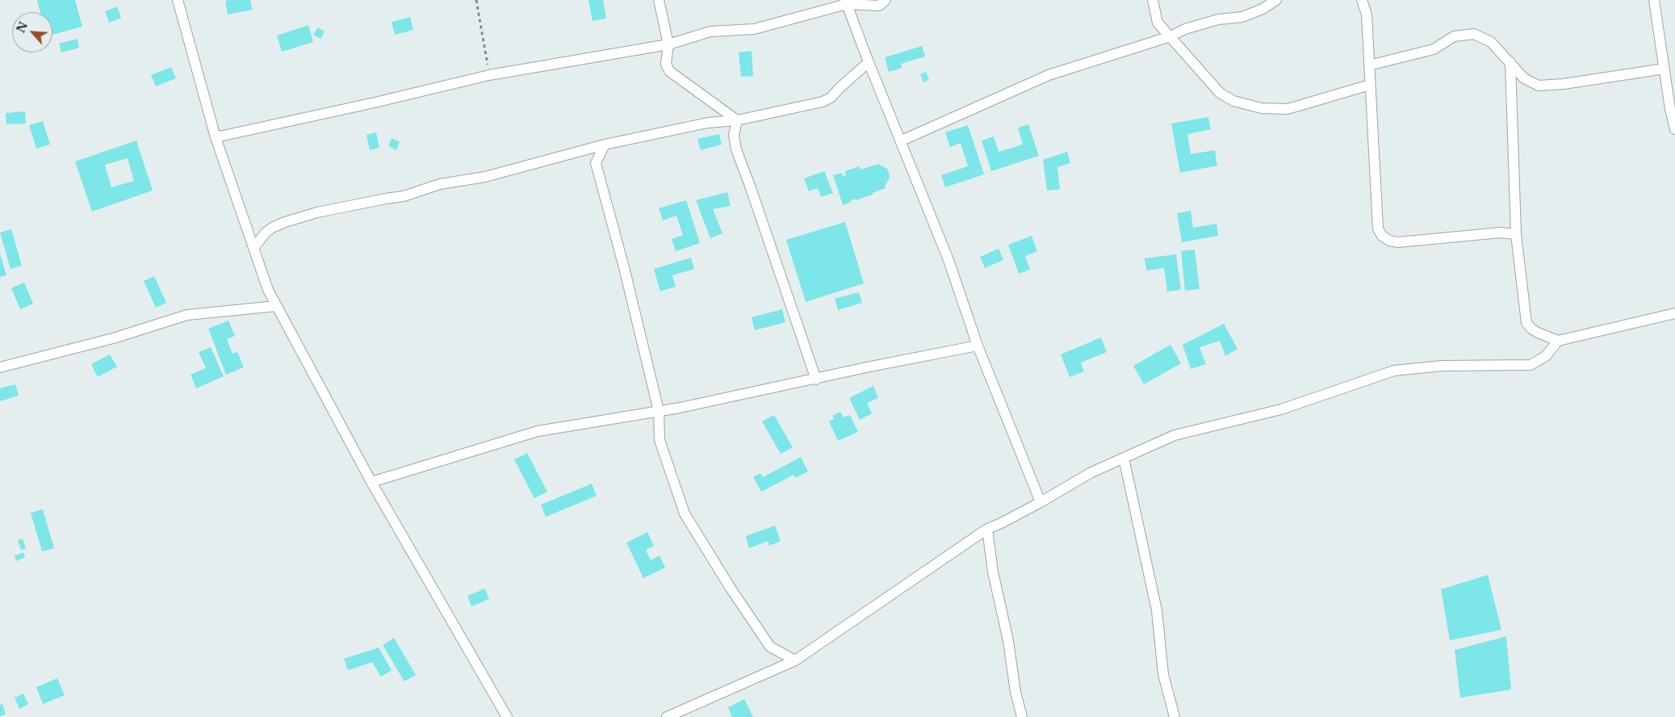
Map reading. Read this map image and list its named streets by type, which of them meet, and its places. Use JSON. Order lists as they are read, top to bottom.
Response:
{
  "north": "top left"
}
